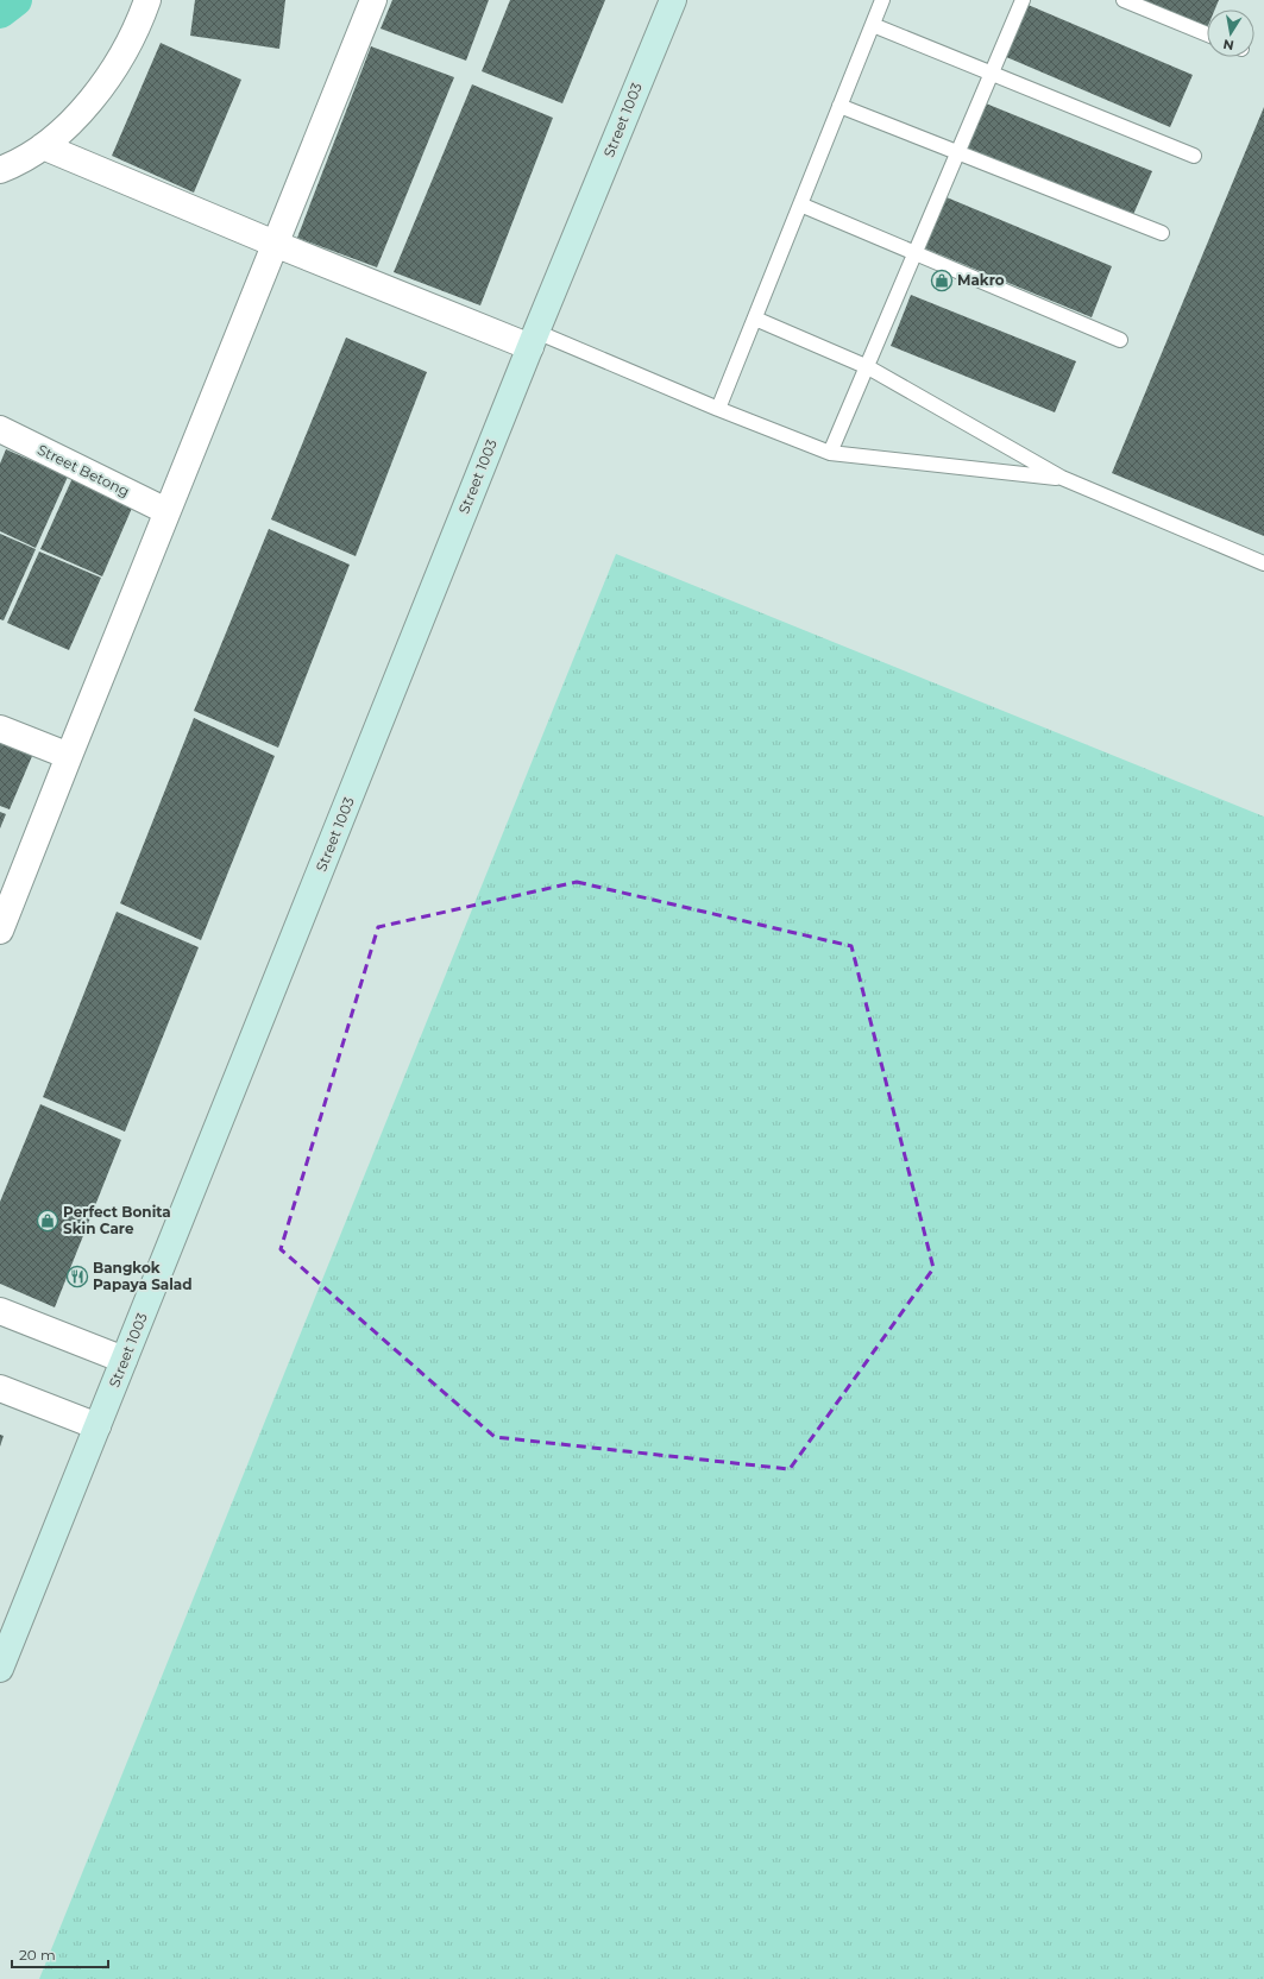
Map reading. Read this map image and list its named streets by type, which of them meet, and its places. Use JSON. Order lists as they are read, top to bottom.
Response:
{
  "streets": {
    "main road": ["Street 1003"],
    "street": ["Street Betong"]
  },
  "places": {
    "shop": ["Makro", "Perfect Bonita Skin Care"],
    "restaurant": ["Bangkok Papaya Salad"]
  },
  "scale_bar": "20 m",
  "north": "bottom"
}
